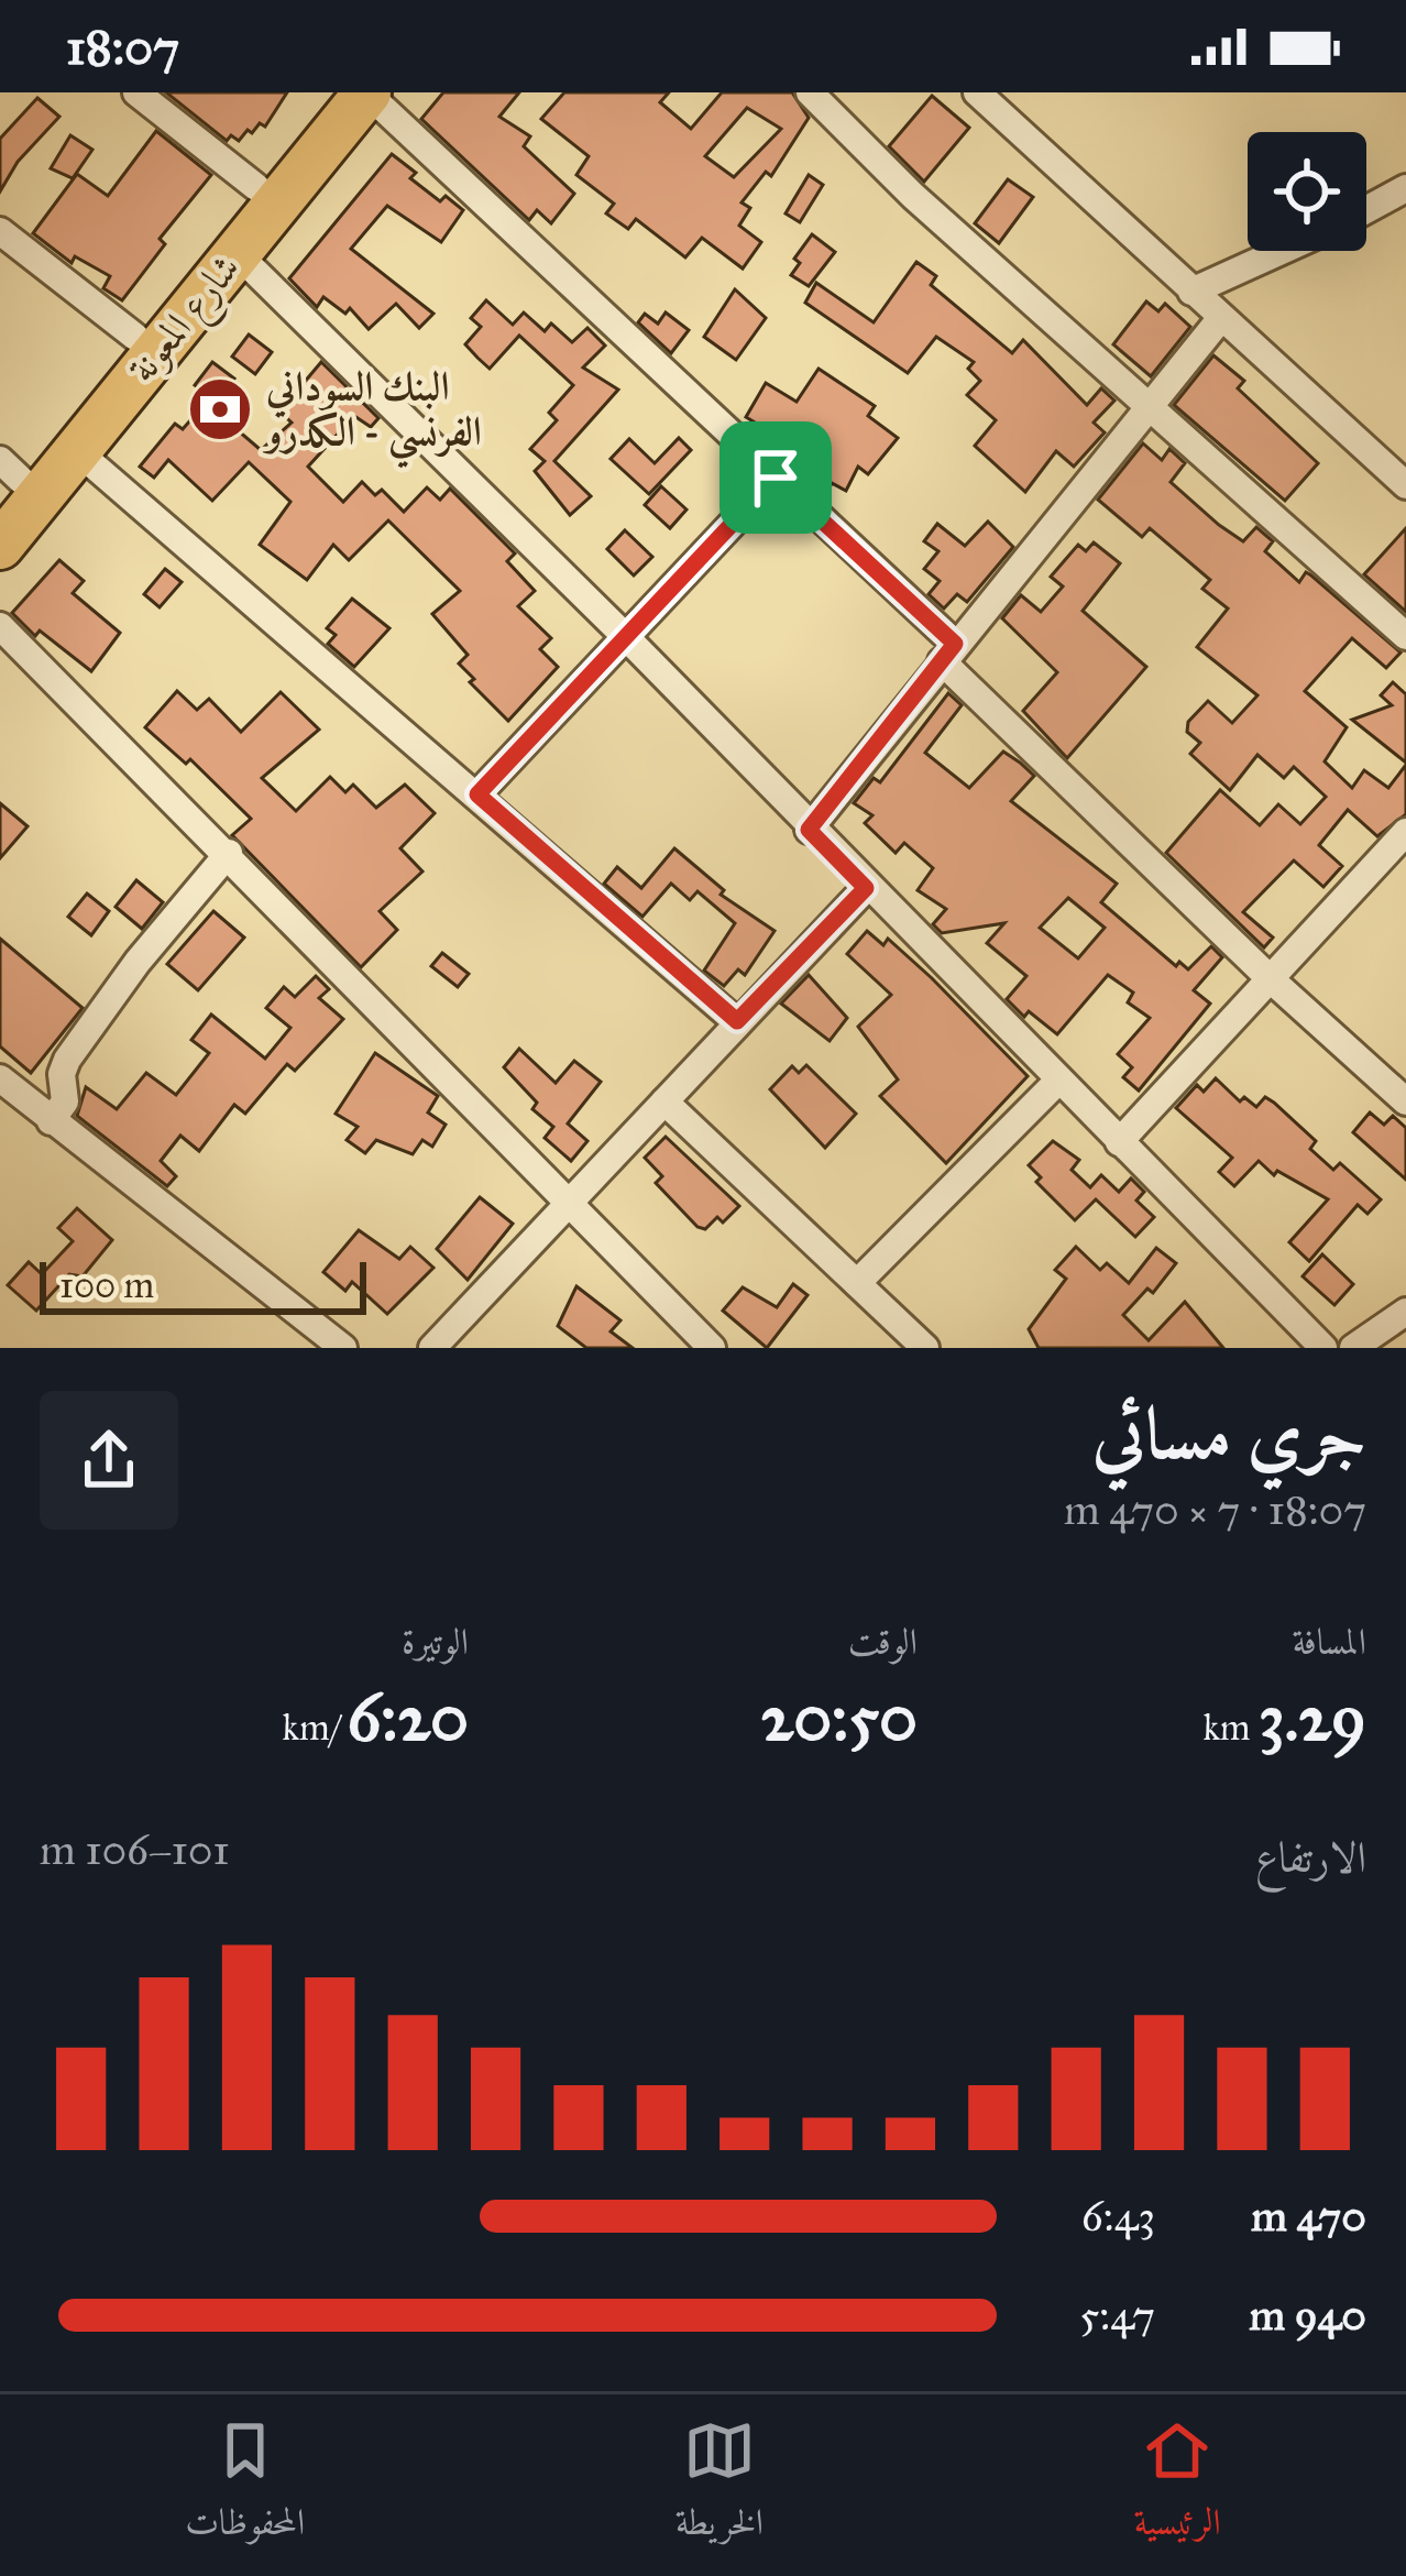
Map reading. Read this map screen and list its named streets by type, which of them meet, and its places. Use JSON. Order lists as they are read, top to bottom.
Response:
{
  "streets": {
    "highway": ["شارع المعونة"]
  },
  "places": {
    "bank": ["البنك السوداني الفرنسي - الكدرو"]
  },
  "scale_bar": "100 m",
  "page": {
    "status": "18:07",
    "scale": "100 m",
    "heading": ["جري مسائي", "18:07 · 7 × 470 m"],
    "stats": [
      ["المسافة", "3.29 km"],
      ["الوقت", "20:50"],
      ["الوتيرة", "6:20 /km"]
    ],
    "chart": ["الارتفاع", "101–106 m"],
    "list": [
      {
        "name": "470 m",
        "note": "6:43"
      },
      {
        "name": "940 m",
        "note": "5:47"
      }
    ],
    "tabs": ["الرئيسية", "الخريطة", "المحفوظات"]
  }
}
